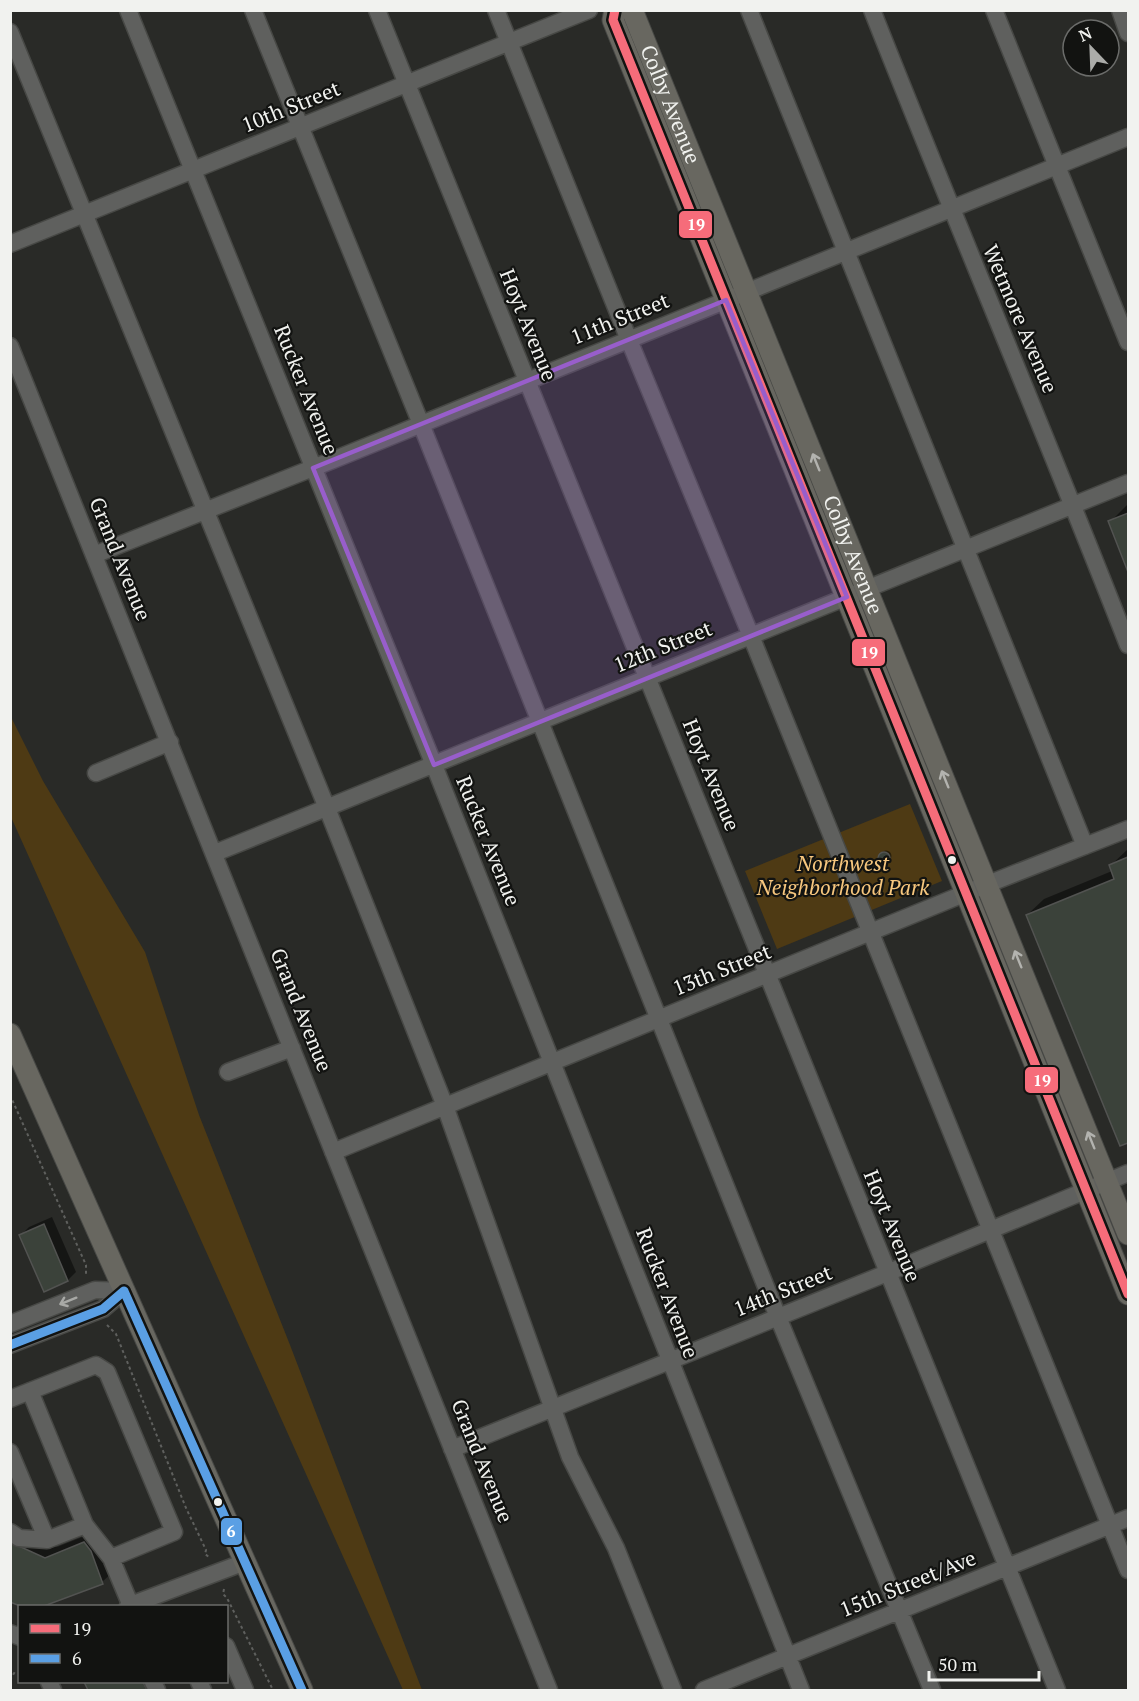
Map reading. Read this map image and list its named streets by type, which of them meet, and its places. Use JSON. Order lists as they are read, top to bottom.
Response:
{
  "streets": {
    "main road": ["Colby Avenue"],
    "street": [
      "10th Street",
      "11th Street",
      "Wetmore Avenue",
      "Hoyt Avenue",
      "Rucker Avenue",
      "Grand Avenue",
      "12th Street",
      "13th Street",
      "14th Street",
      "15th Street/Ave"
    ]
  },
  "crossings": [
    ["Colby Avenue", "11th Street"],
    ["Colby Avenue", "12th Street"],
    ["Colby Avenue", "13th Street"],
    ["Colby Avenue", "14th Street"],
    ["10th Street", "Hoyt Avenue"],
    ["10th Street", "Rucker Avenue"],
    ["11th Street", "Wetmore Avenue"],
    ["11th Street", "Hoyt Avenue"],
    ["11th Street", "Rucker Avenue"],
    ["11th Street", "Grand Avenue"],
    ["Wetmore Avenue", "12th Street"],
    ["Hoyt Avenue", "12th Street"],
    ["Hoyt Avenue", "13th Street"],
    ["Hoyt Avenue", "14th Street"],
    ["Hoyt Avenue", "15th Street/Ave"],
    ["Rucker Avenue", "12th Street"],
    ["Rucker Avenue", "13th Street"],
    ["Rucker Avenue", "14th Street"],
    ["Rucker Avenue", "15th Street/Ave"],
    ["Grand Avenue", "12th Street"],
    ["Grand Avenue", "13th Street"],
    ["Grand Avenue", "14th Street"]
  ],
  "parks": ["Northwest Neighborhood Park"],
  "lines": ["transit line 19", "transit line 6"],
  "legend": ["19", "6"],
  "scale_bar": "50 m",
  "north": "top left"
}
